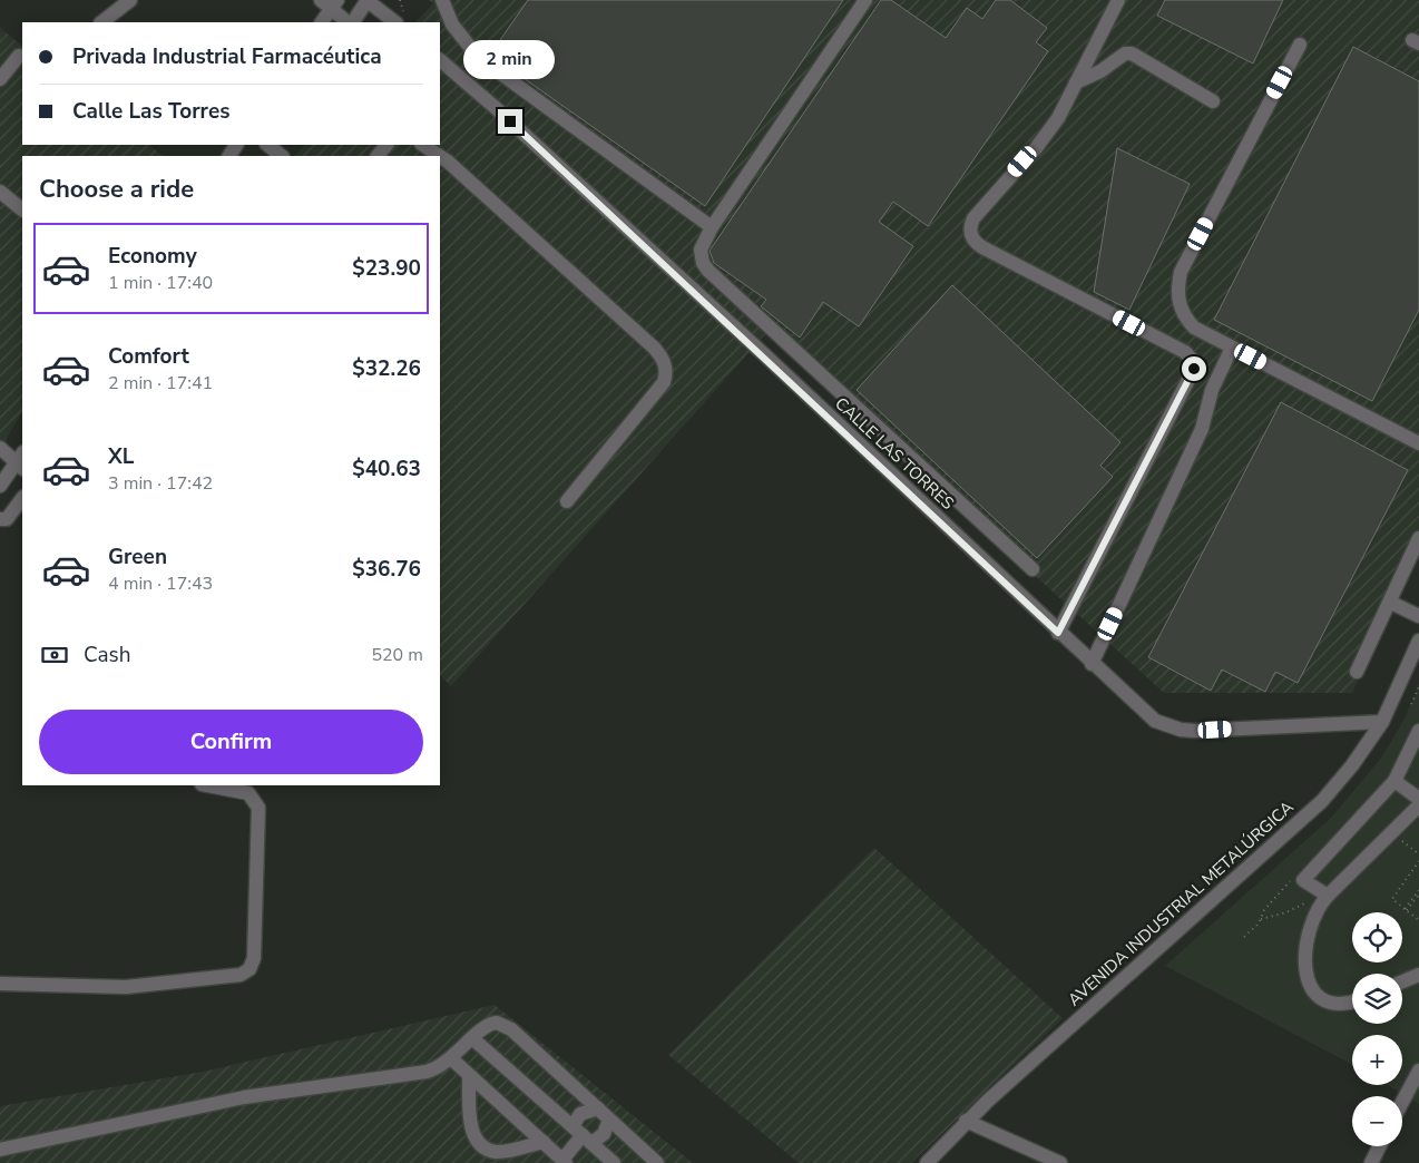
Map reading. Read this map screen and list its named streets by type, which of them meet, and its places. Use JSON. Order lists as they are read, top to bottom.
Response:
{
  "streets": {
    "street": ["CALLE LAS TORRES", "AVENIDA INDUSTRIAL METALÚRGICA"]
  },
  "crossings": [
    ["CALLE LAS TORRES", "AVENIDA INDUSTRIAL METALÚRGICA"]
  ],
  "page": {
    "banner": ["Privada Industrial Farmacéutica", "Calle Las Torres"],
    "bubble": "2 min",
    "heading": "Choose a ride",
    "list": [
      {
        "name": "Economy",
        "note": "1 min · 17:40",
        "value": "$23.90"
      },
      {
        "name": "Comfort",
        "note": "2 min · 17:41",
        "value": "$32.26"
      },
      {
        "name": "XL",
        "note": "3 min · 17:42",
        "value": "$40.63"
      },
      {
        "name": "Green",
        "note": "4 min · 17:43",
        "value": "$36.76"
      }
    ],
    "pay": ["Cash", "520 m"],
    "buttons": "Confirm",
    "map_buttons": ["+", "−"]
  }
}
